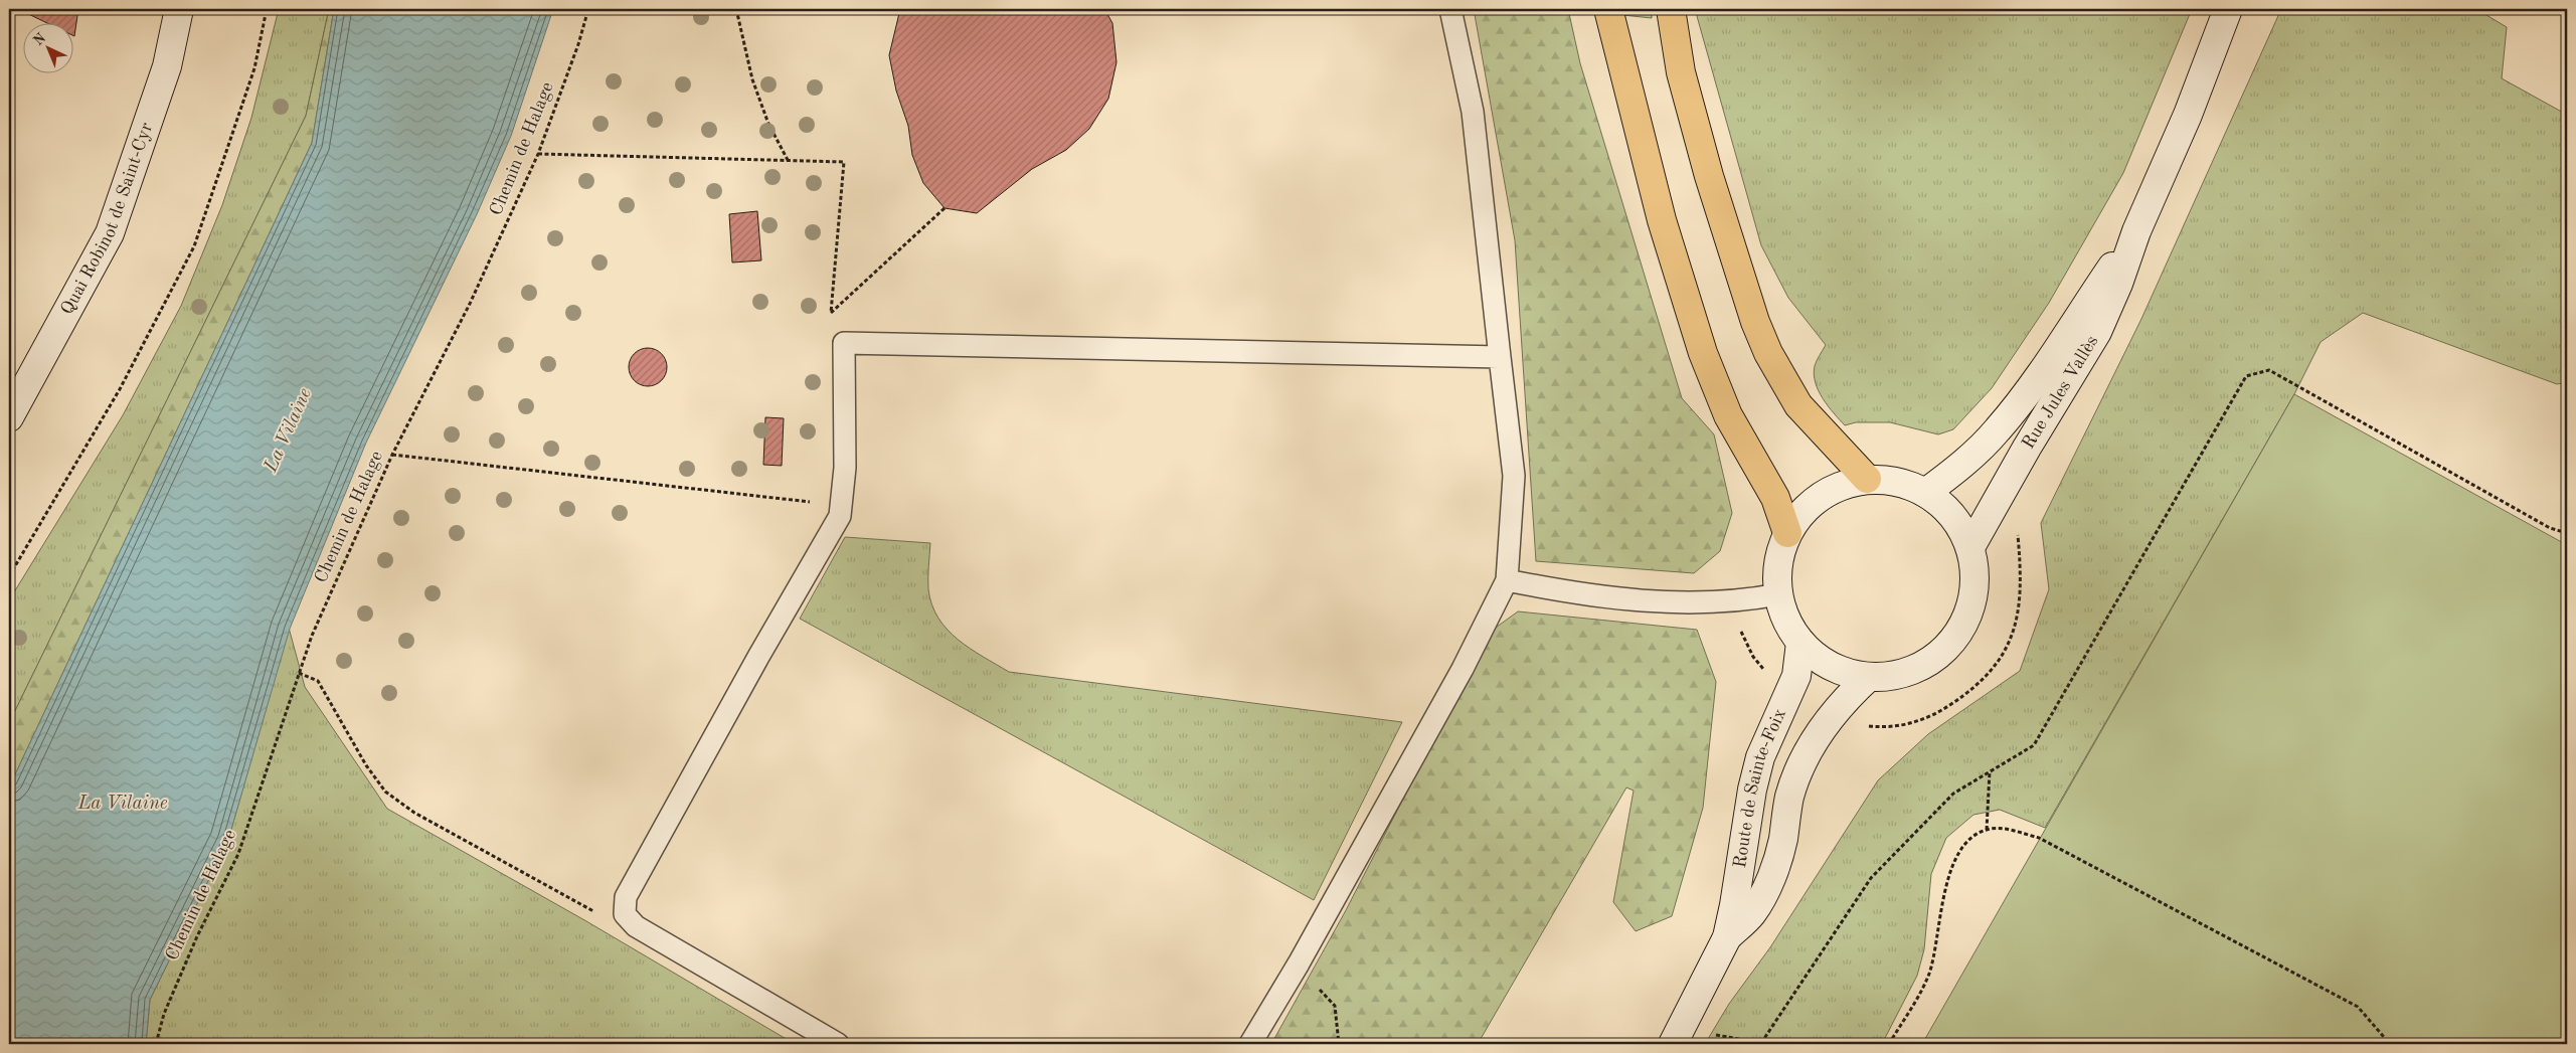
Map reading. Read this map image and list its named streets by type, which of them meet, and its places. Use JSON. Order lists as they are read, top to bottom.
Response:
{
  "streets": {
    "main road": ["Quai Robinot de Saint-Cyr", "Rue Jules Vallès", "Route de Sainte-Foix"],
    "path": ["Chemin de Halage"]
  },
  "water": ["La Vilaine"],
  "north": "top left"
}
